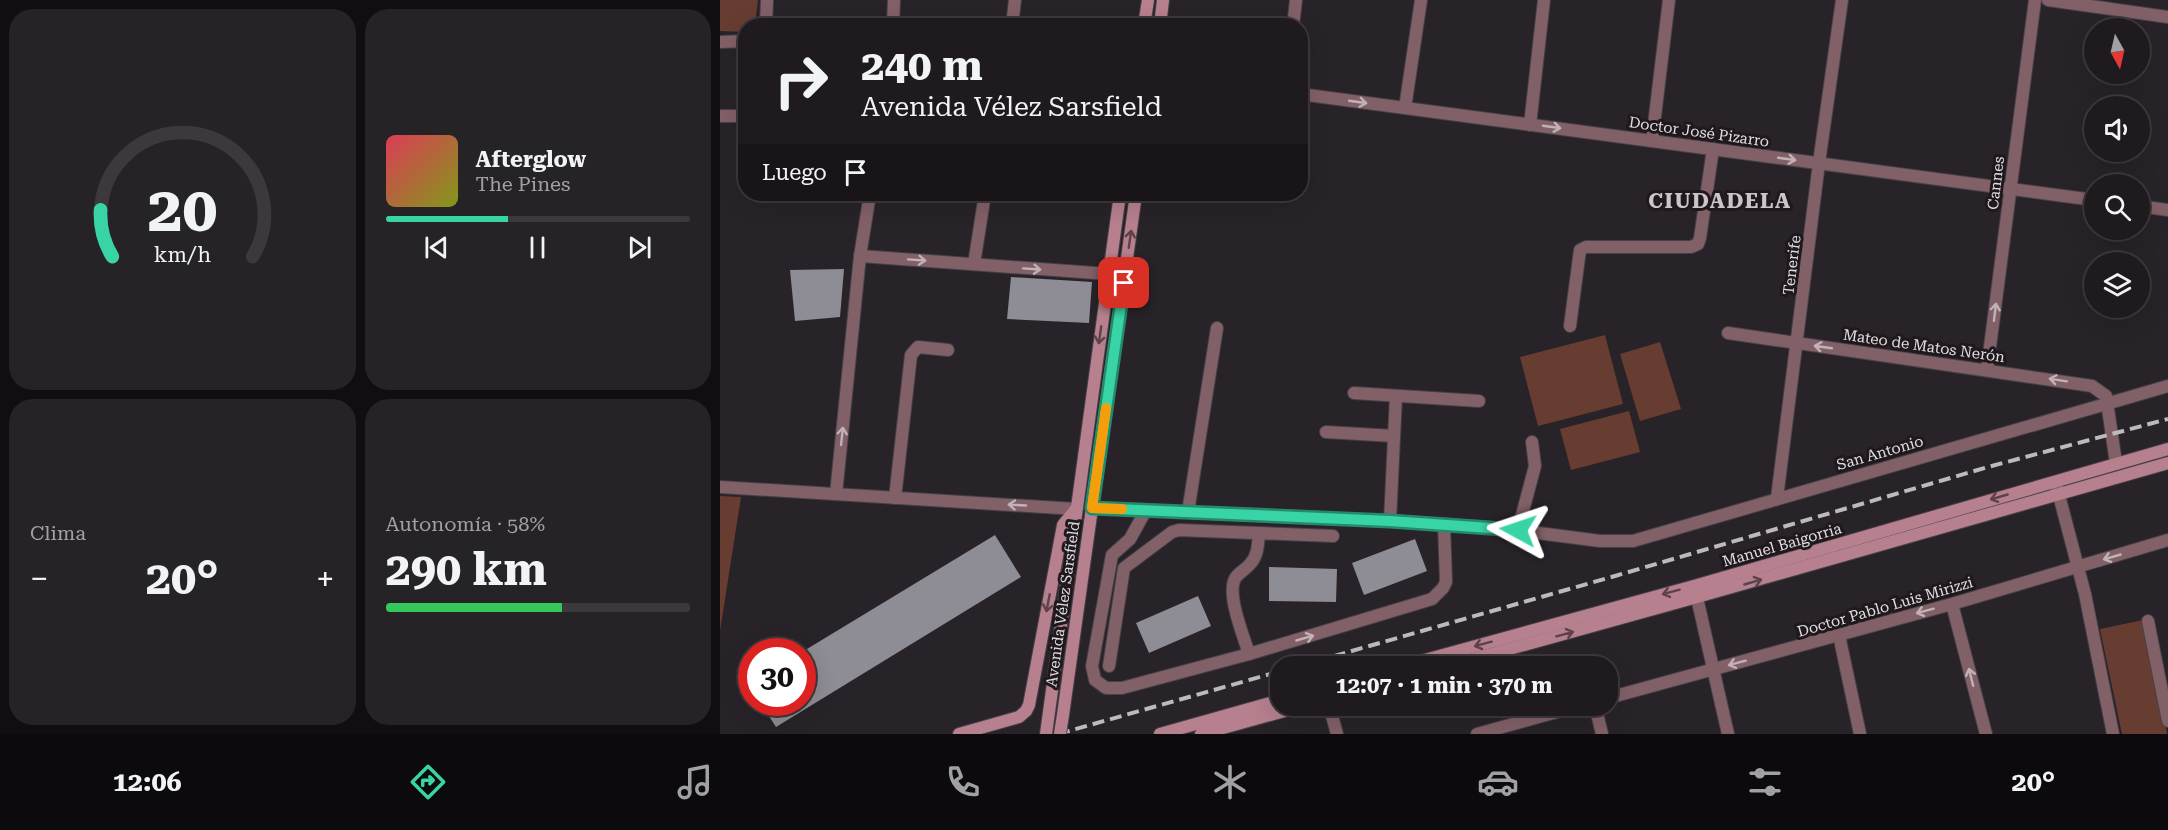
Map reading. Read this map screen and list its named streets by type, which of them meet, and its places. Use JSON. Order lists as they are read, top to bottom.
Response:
{
  "streets": {
    "main road": ["Manuel Baigorria", "Avenida Vélez Sarsfield"],
    "street": [
      "Doctor José Pizarro",
      "Cannes",
      "Tenerife",
      "Mateo de Matos Nerón",
      "San Antonio",
      "Doctor Pablo Luis Mirizzi"
    ]
  },
  "crossings": [
    ["Doctor José Pizarro", "Cannes"],
    ["Doctor José Pizarro", "Tenerife"],
    ["Cannes", "Mateo de Matos Nerón"],
    ["Tenerife", "Mateo de Matos Nerón"],
    ["Tenerife", "San Antonio"],
    ["Mateo de Matos Nerón", "San Antonio"],
    ["San Antonio", "Avenida Vélez Sarsfield"]
  ],
  "one_way": [
    "Doctor José Pizarro",
    "Cannes",
    "Mateo de Matos Nerón",
    "Doctor Pablo Luis Mirizzi"
  ],
  "districts": ["CIUDADELA"],
  "north": "bottom",
  "page": {
    "turn": ["240 m", "Avenida Vélez Sarsfield"],
    "song": ["Afterglow", "The Pines"],
    "then": "Luego",
    "tile": [
      "Clima",
      ["Autonomía · 58%", "290 km"]
    ],
    "heat": ["−", "20°", "+"],
    "limit": "30",
    "trip": "12:07 · 1 min · 370 m",
    "tabs": ["12:06", "20°"],
    "gauge": ["20", "km/h"]
  }
}
